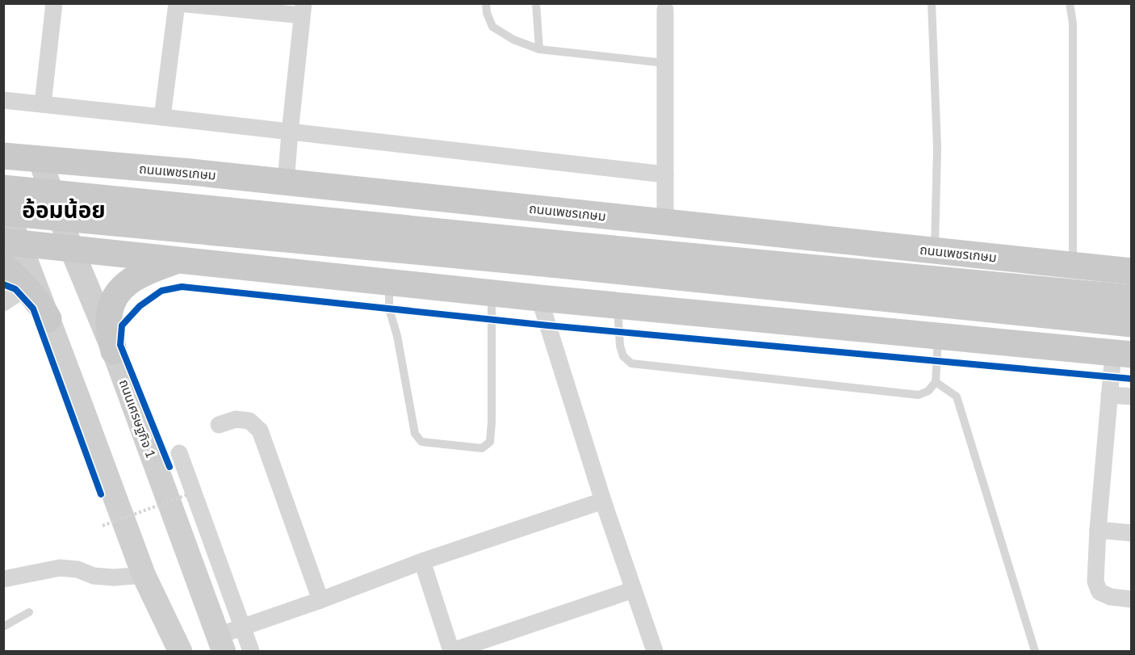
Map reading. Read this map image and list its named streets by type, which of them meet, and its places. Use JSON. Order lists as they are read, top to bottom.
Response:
{
  "streets": {
    "main road": ["ถนนเพชรเกษม", "ถนนเศรษฐกิจ 1"]
  },
  "crossings": [
    ["ถนนเพชรเกษม", "ถนนเศรษฐกิจ 1"]
  ],
  "districts": ["อ้อมน้อย"]
}
